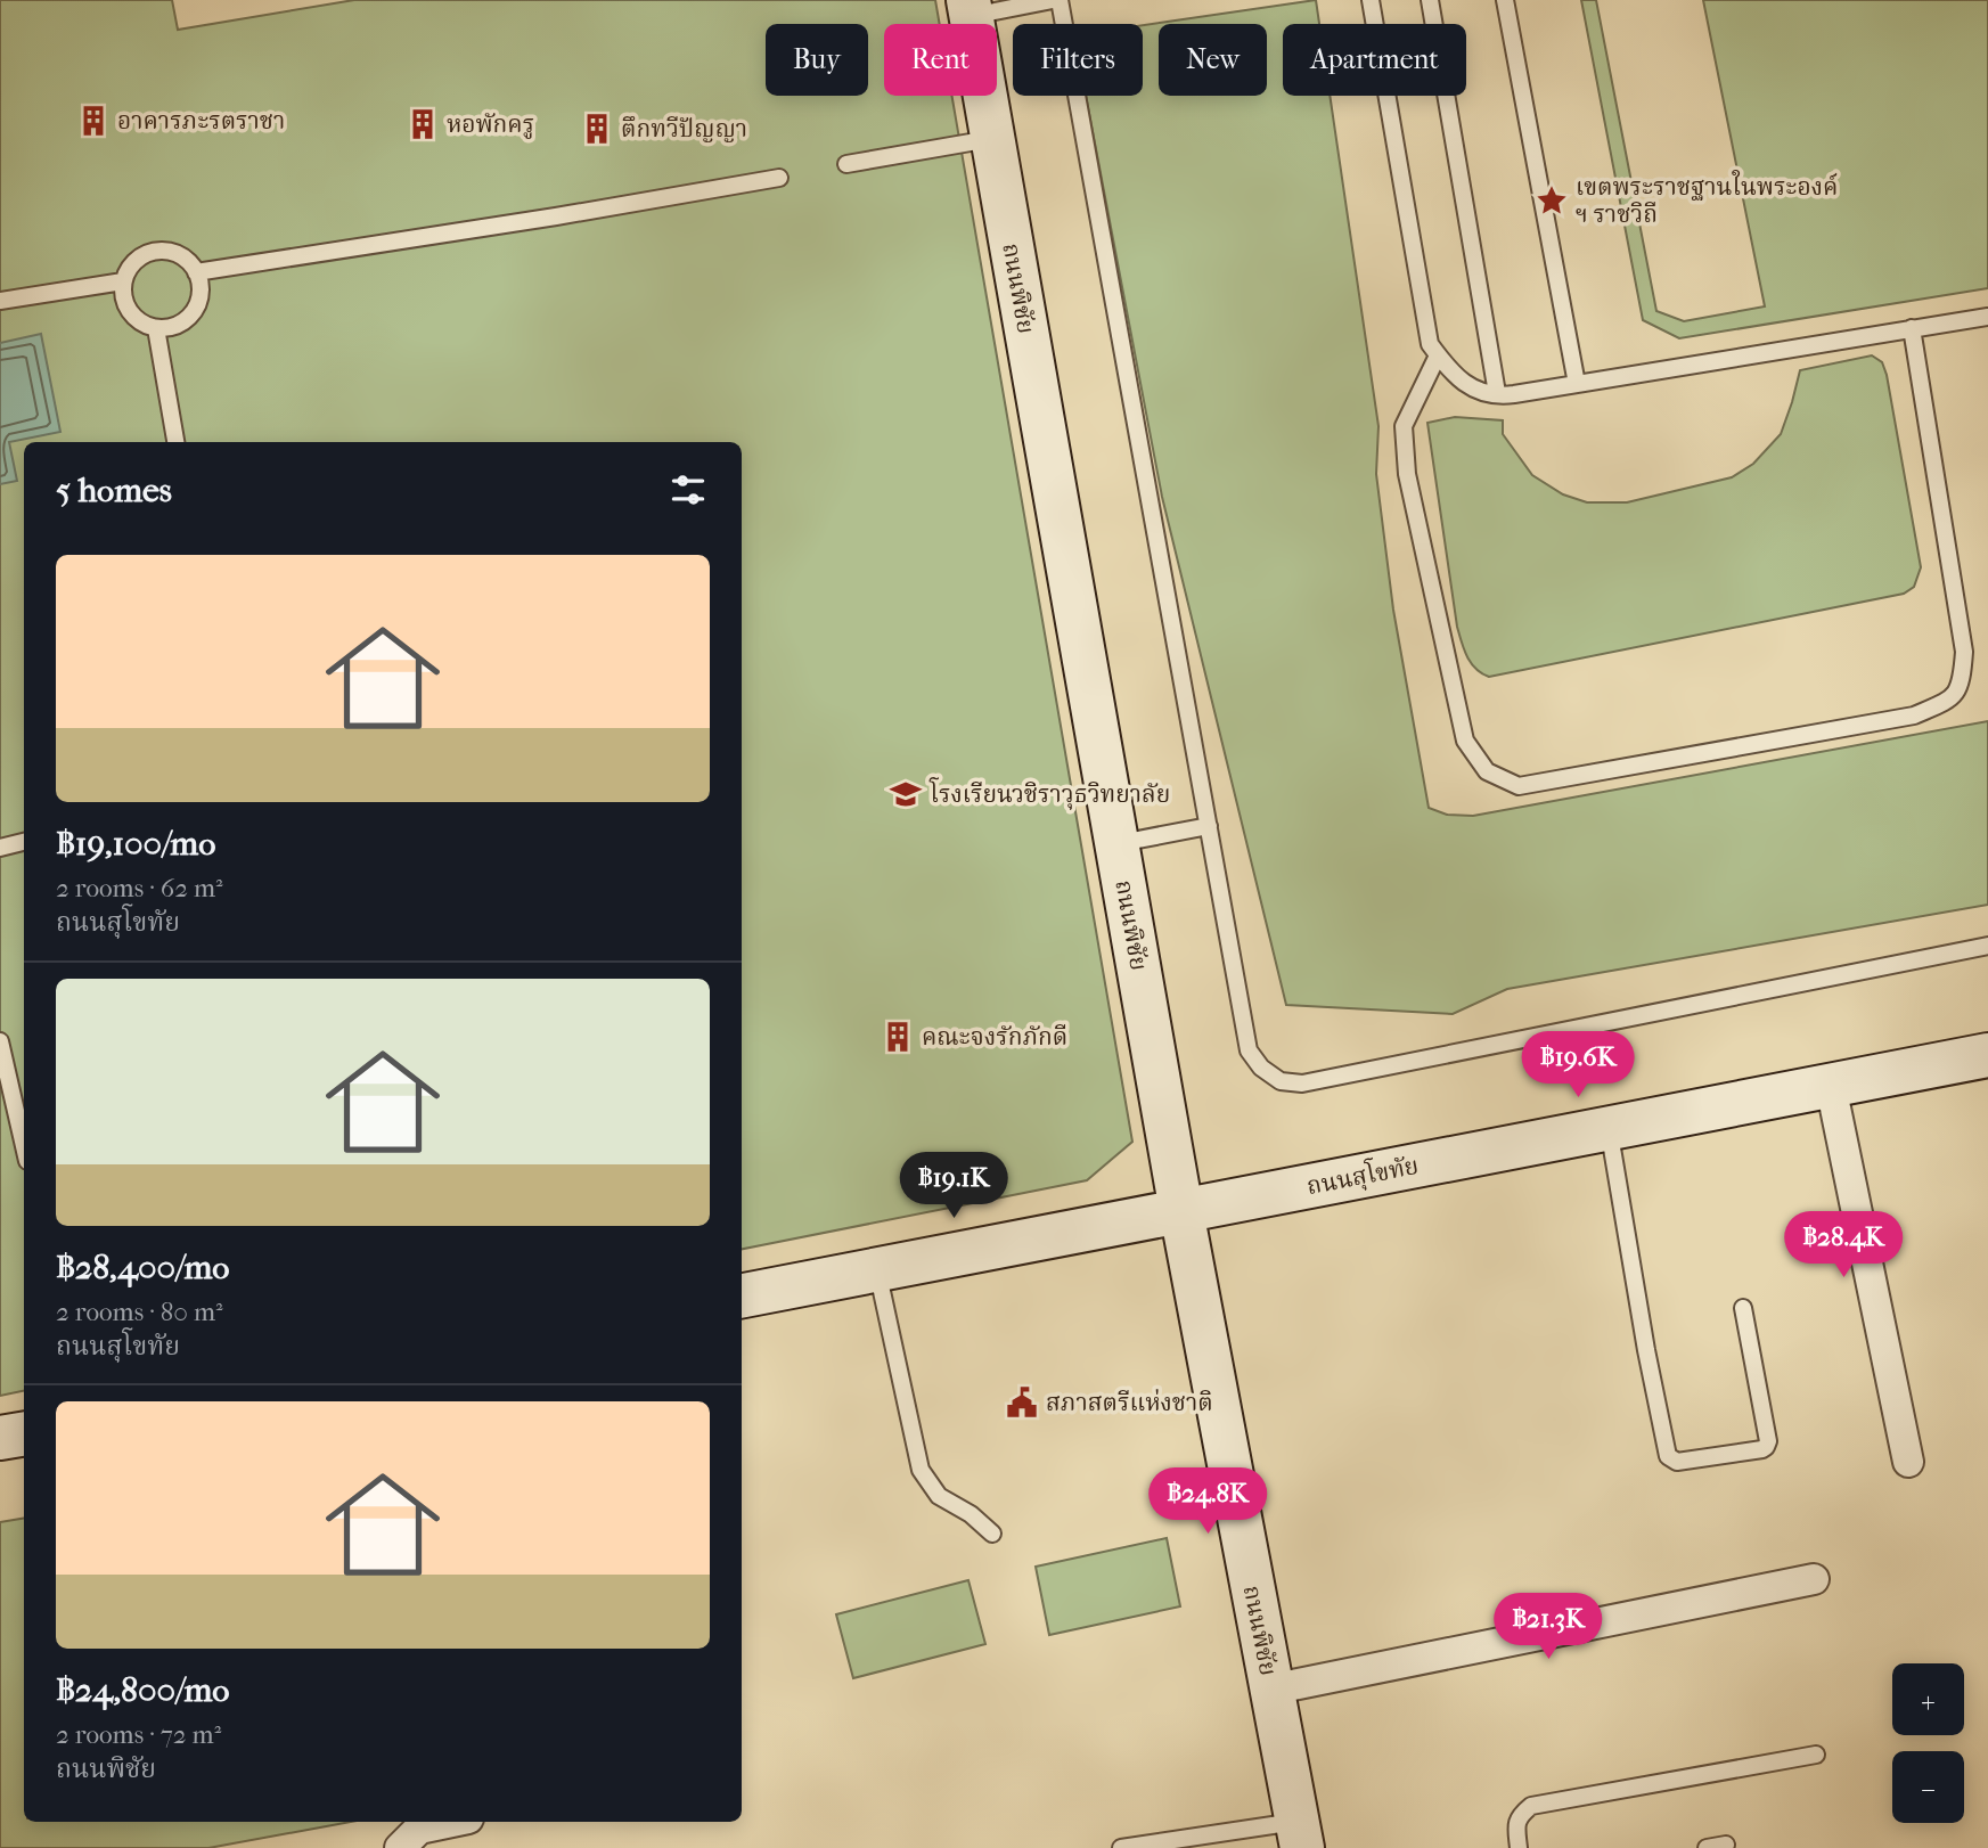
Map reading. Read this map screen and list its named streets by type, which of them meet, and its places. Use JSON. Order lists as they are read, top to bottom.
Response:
{
  "streets": {
    "street": ["ถนนพิชัย", "ถนนสุโขทัย"]
  },
  "crossings": [
    ["ถนนพิชัย", "ถนนสุโขทัย"]
  ],
  "places": {
    "building": [
      "อาคารภะรตราชา",
      "หอพักครู",
      "ตึกทวีปัญญา",
      "คณะจงรักภักดี"
    ],
    "place": ["เขตพระราชฐานในพระองค์ ฯ ราชวิถี"],
    "school or university": ["โรงเรียนวชิราวุธวิทยาลัย"],
    "public building": ["สภาสตรีแห่งชาติ"]
  },
  "page": {
    "chip": [
      "Buy",
      "Rent",
      "Filters",
      "New",
      "Apartment"
    ],
    "heading": "5 homes",
    "list": [
      {
        "name": "฿19,100/mo",
        "note": "2 rooms · 62 m² · ถนนสุโขทัย"
      },
      {
        "name": "฿28,400/mo",
        "note": "2 rooms · 80 m² · ถนนสุโขทัย"
      },
      {
        "name": "฿24,800/mo",
        "note": "2 rooms · 72 m² · ถนนพิชัย"
      }
    ],
    "price": [
      "฿19.6K",
      "฿19.1K",
      "฿28.4K",
      "฿24.8K",
      "฿21.3K"
    ],
    "map_buttons": ["+", "−"]
  }
}
